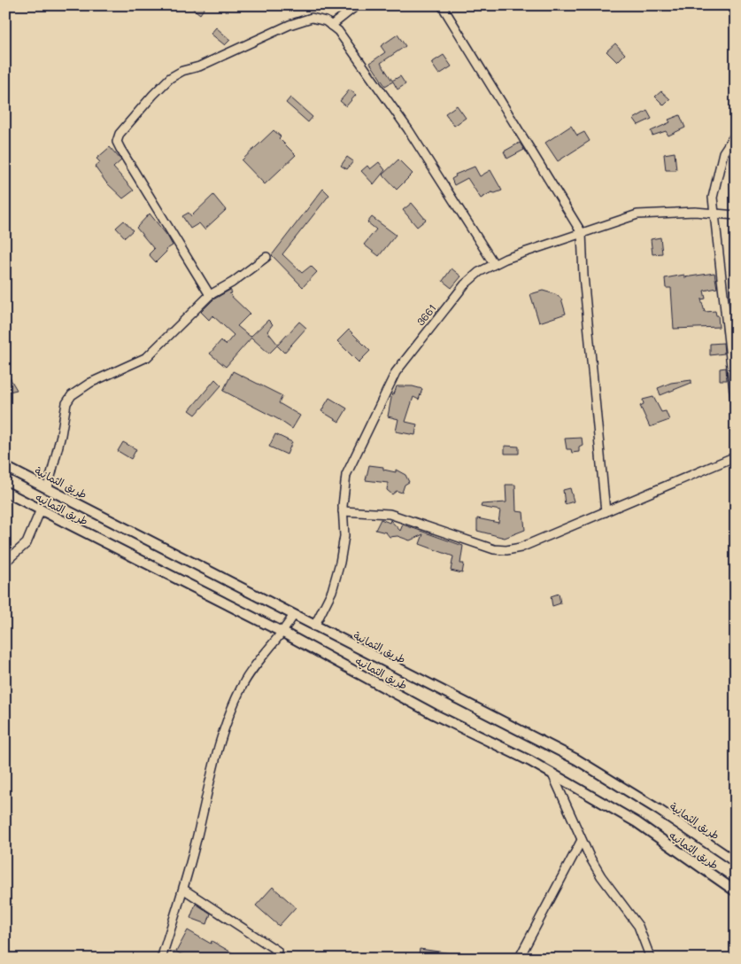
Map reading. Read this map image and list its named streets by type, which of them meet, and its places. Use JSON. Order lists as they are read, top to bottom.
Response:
{
  "streets": {
    "street": ["3661", "طريق الثمانية", "طريق الثمانيه"]
  },
  "crossings": [
    ["3661", "طريق الثمانية"]
  ]
}
